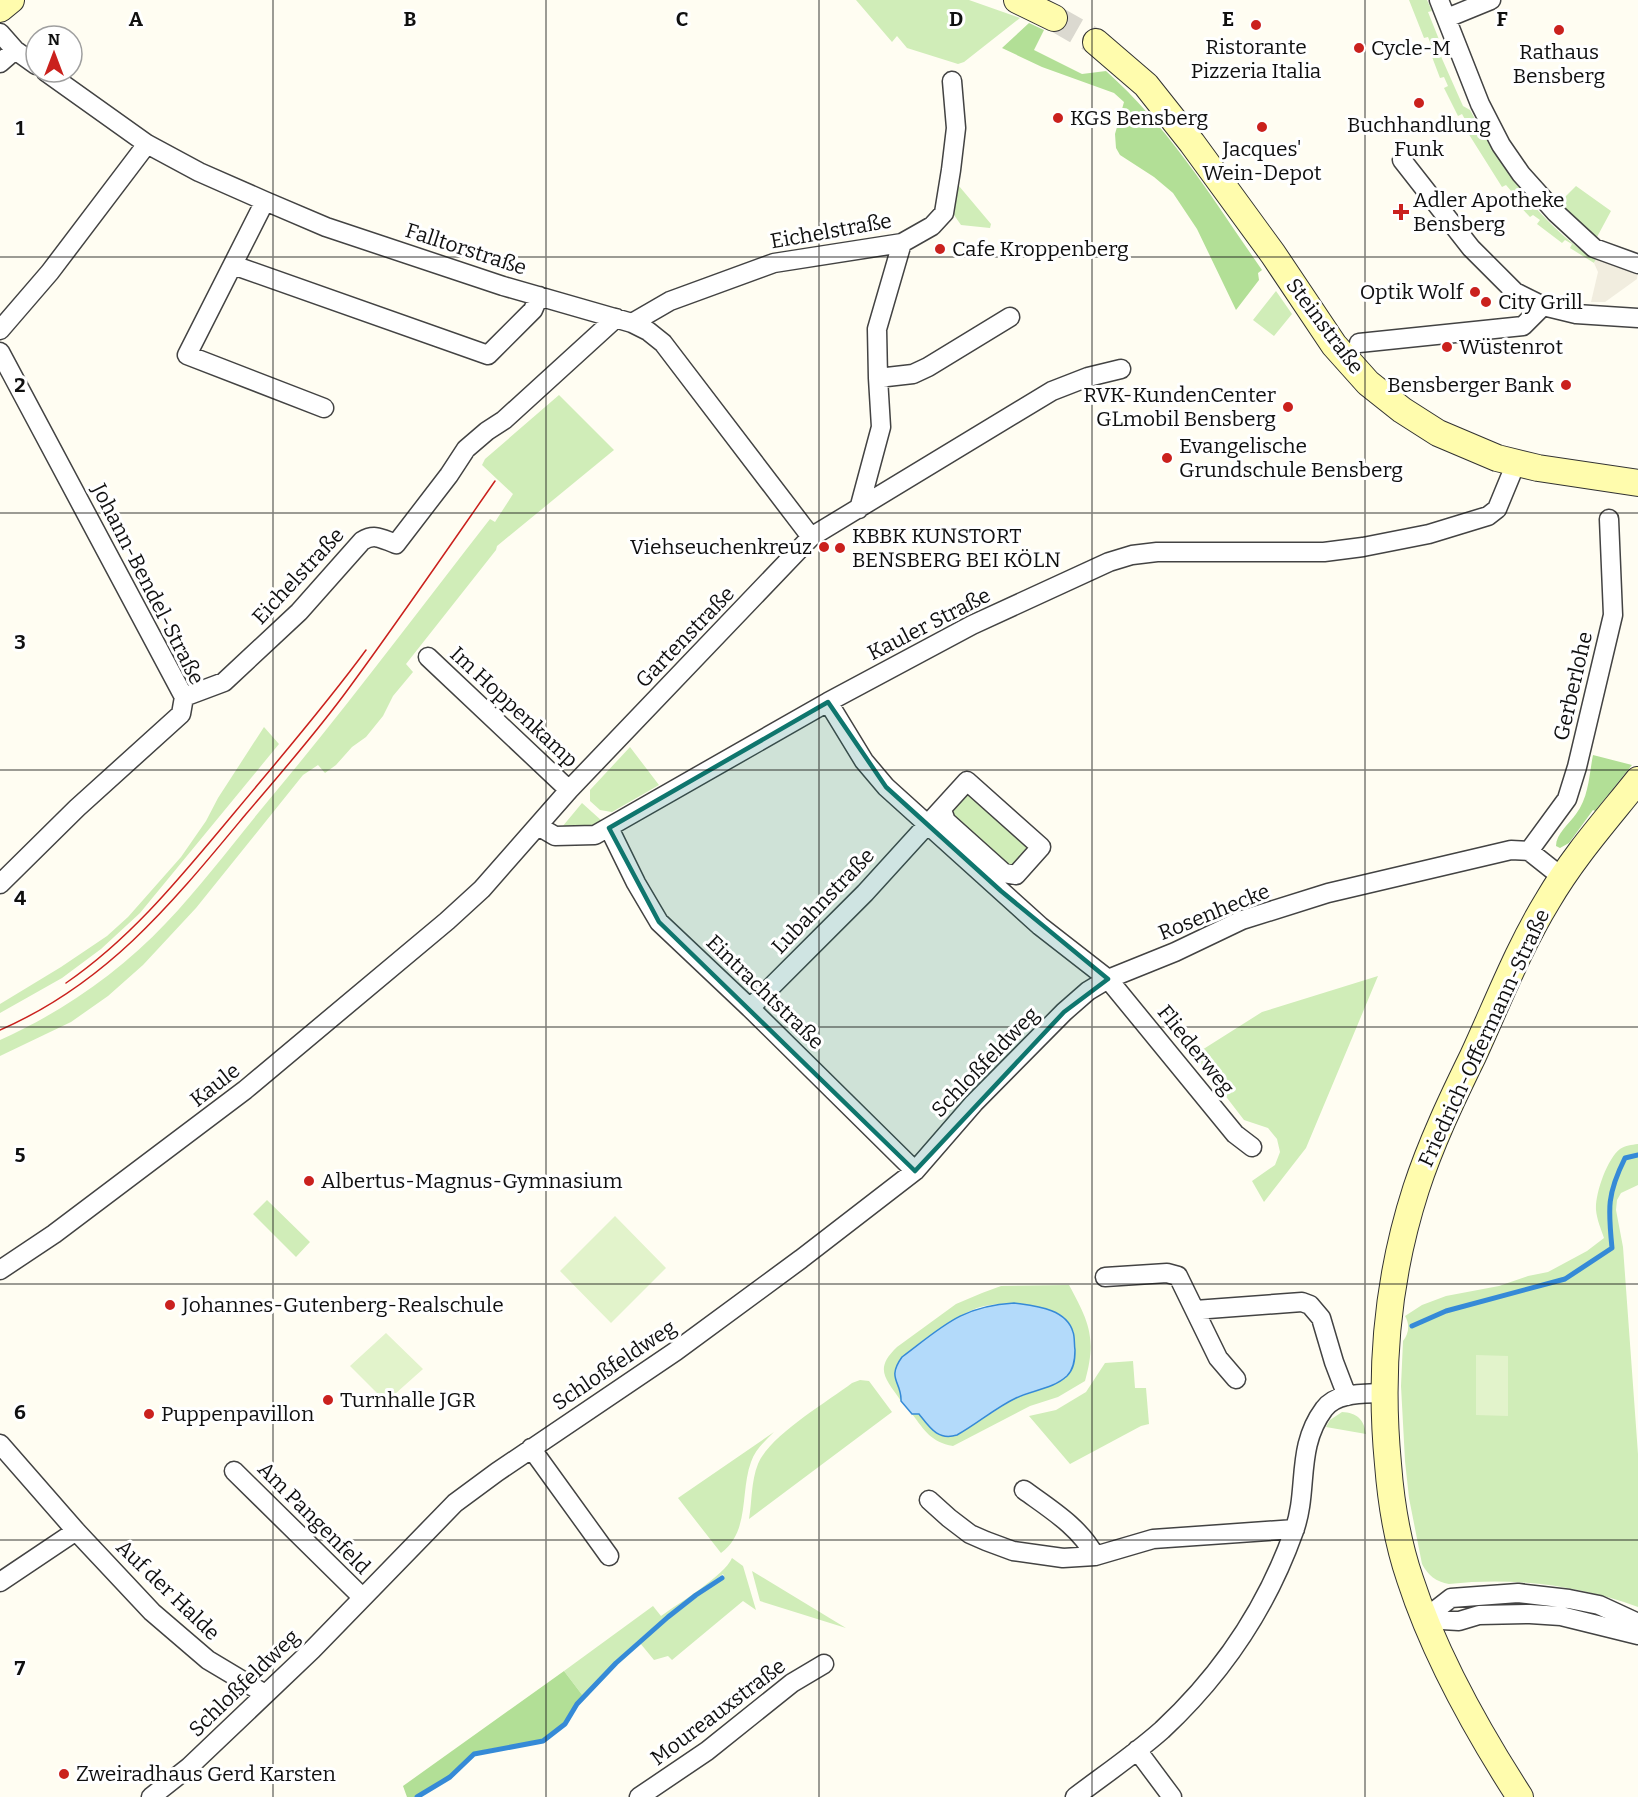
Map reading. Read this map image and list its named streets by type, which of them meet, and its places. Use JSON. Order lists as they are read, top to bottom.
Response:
{
  "streets": {
    "main road": ["Steinstraße", "Friedrich-Offermann-Straße"],
    "street": [
      "Eichelstraße",
      "Falltorstraße",
      "Johann-Bendel-Straße",
      "Kauler Straße",
      "Gartenstraße",
      "Gerberlohe",
      "Im Hoppenkamp",
      "Lubahnstraße",
      "Rosenhecke",
      "Eintrachtstraße",
      "Fliederweg",
      "Schloßfeldweg",
      "Kaule",
      "Am Pangenfeld",
      "Auf der Halde",
      "Moureauxstraße"
    ]
  },
  "crossings": [
    ["Eichelstraße", "Falltorstraße"],
    ["Eichelstraße", "Johann-Bendel-Straße"],
    ["Falltorstraße", "Gartenstraße"],
    ["Steinstraße", "Kauler Straße"],
    ["Kauler Straße", "Gartenstraße"],
    ["Kauler Straße", "Eintrachtstraße"],
    ["Gartenstraße", "Im Hoppenkamp"],
    ["Gartenstraße", "Kaule"],
    ["Gerberlohe", "Rosenhecke"],
    ["Lubahnstraße", "Eintrachtstraße"],
    ["Rosenhecke", "Fliederweg"],
    ["Rosenhecke", "Schloßfeldweg"],
    ["Eintrachtstraße", "Schloßfeldweg"],
    ["Fliederweg", "Schloßfeldweg"],
    ["Schloßfeldweg", "Am Pangenfeld"],
    ["Schloßfeldweg", "Auf der Halde"]
  ],
  "places": {
    "other": [
      "Ristorante Pizzeria Italia",
      "Rathaus Bensberg",
      "Cycle-M",
      "Buchhandlung Funk",
      "KGS Bensberg",
      "Jacques' Wein-Depot",
      "Cafe Kroppenberg",
      "Optik Wolf",
      "City Grill",
      "Wüstenrot",
      "Bensberger Bank",
      "RVK-KundenCenter GLmobil Bensberg",
      "Evangelische Grundschule Bensberg",
      "Viehseuchenkreuz",
      "KBBK KUNSTORT BENSBERG BEI KÖLN",
      "Albertus-Magnus-Gymnasium",
      "Johannes-Gutenberg-Realschule",
      "Turnhalle JGR",
      "Puppenpavillon",
      "Zweiradhaus Gerd Karsten"
    ],
    "health": ["Adler Apotheke Bensberg"]
  },
  "north": "top",
  "grid": {
    "columns": [
      "A",
      "B",
      "C",
      "D",
      "E",
      "F"
    ],
    "rows": [
      "1",
      "2",
      "3",
      "4",
      "5",
      "6",
      "7"
    ]
  }
}
